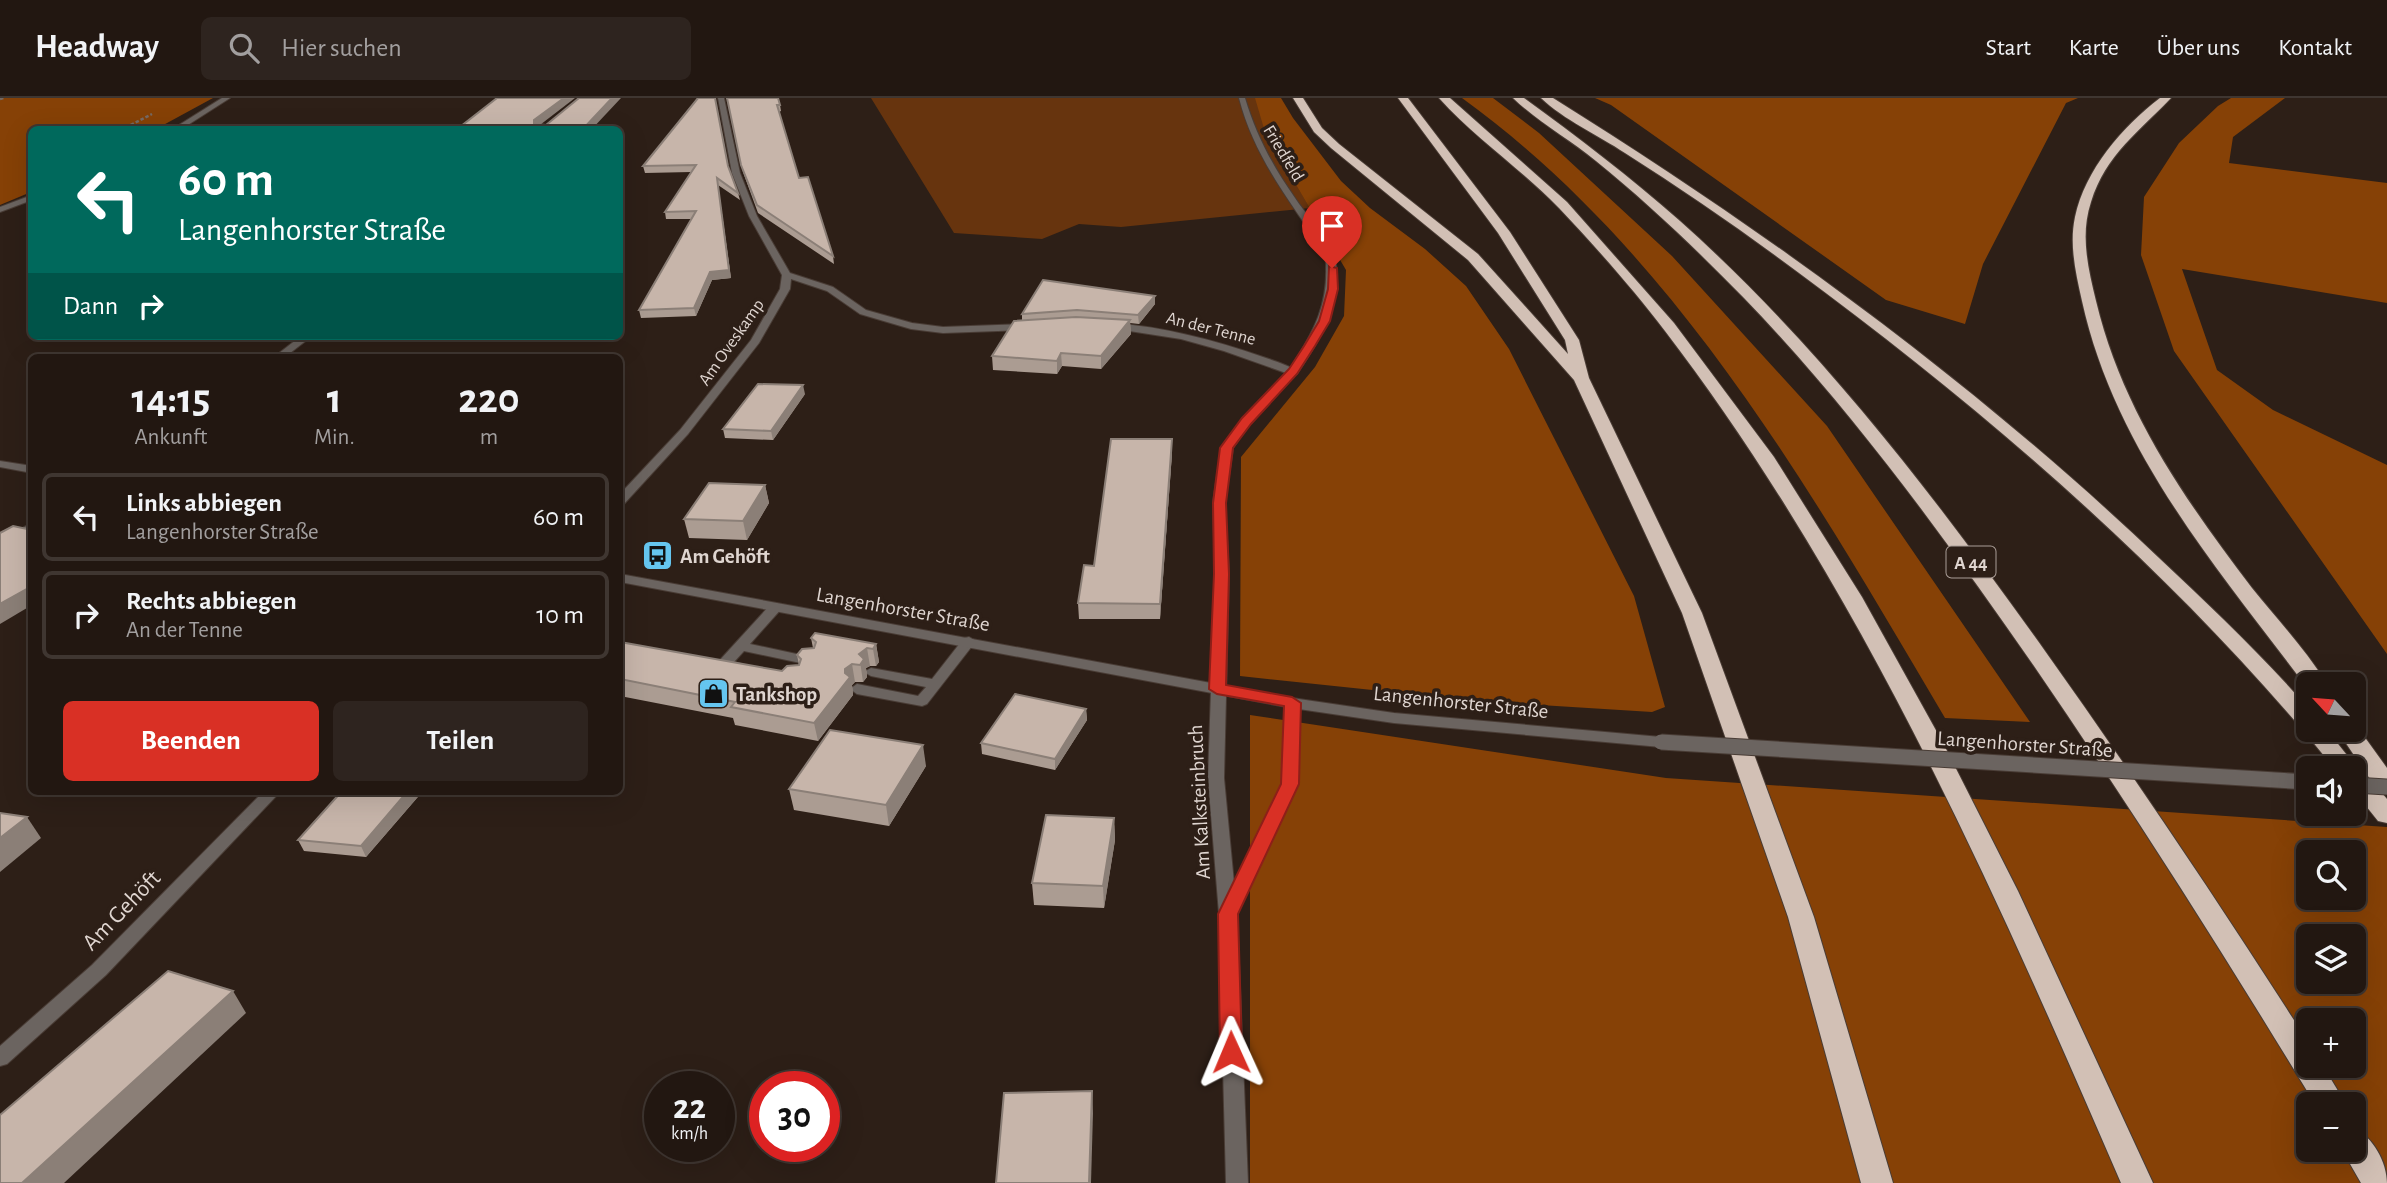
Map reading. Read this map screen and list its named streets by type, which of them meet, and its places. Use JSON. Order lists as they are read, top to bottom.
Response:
{
  "streets": {
    "highway": ["A 44"],
    "street": [
      "Friedfeld",
      "An der Tenne",
      "Am Oveskamp",
      "Langenhorster Straße",
      "Am Kalksteinbruch",
      "Am Gehöft"
    ]
  },
  "crossings": [
    ["Friedfeld", "An der Tenne"],
    ["Langenhorster Straße", "Am Kalksteinbruch"]
  ],
  "places": {
    "bus stop": ["Am Gehöft"],
    "shop": ["Tankshop"]
  },
  "north": "top left",
  "page": {
    "header": "Headway",
    "search": "Hier suchen",
    "nav": [
      "Start",
      "Karte",
      "Über uns",
      "Kontakt"
    ],
    "turn": ["60 m", "Langenhorster Straße"],
    "then": "Dann",
    "eta": [
      "14:15",
      "Ankunft",
      "1",
      "Min.",
      "220",
      "m"
    ],
    "list": [
      {
        "name": "Links abbiegen",
        "note": "Langenhorster Straße",
        "value": "60 m"
      },
      {
        "name": "Rechts abbiegen",
        "note": "An der Tenne",
        "value": "10 m"
      }
    ],
    "map_buttons": ["+", "−"],
    "buttons": ["Beenden", "Teilen"],
    "speed": "22 km/h",
    "limit": "30"
  }
}
